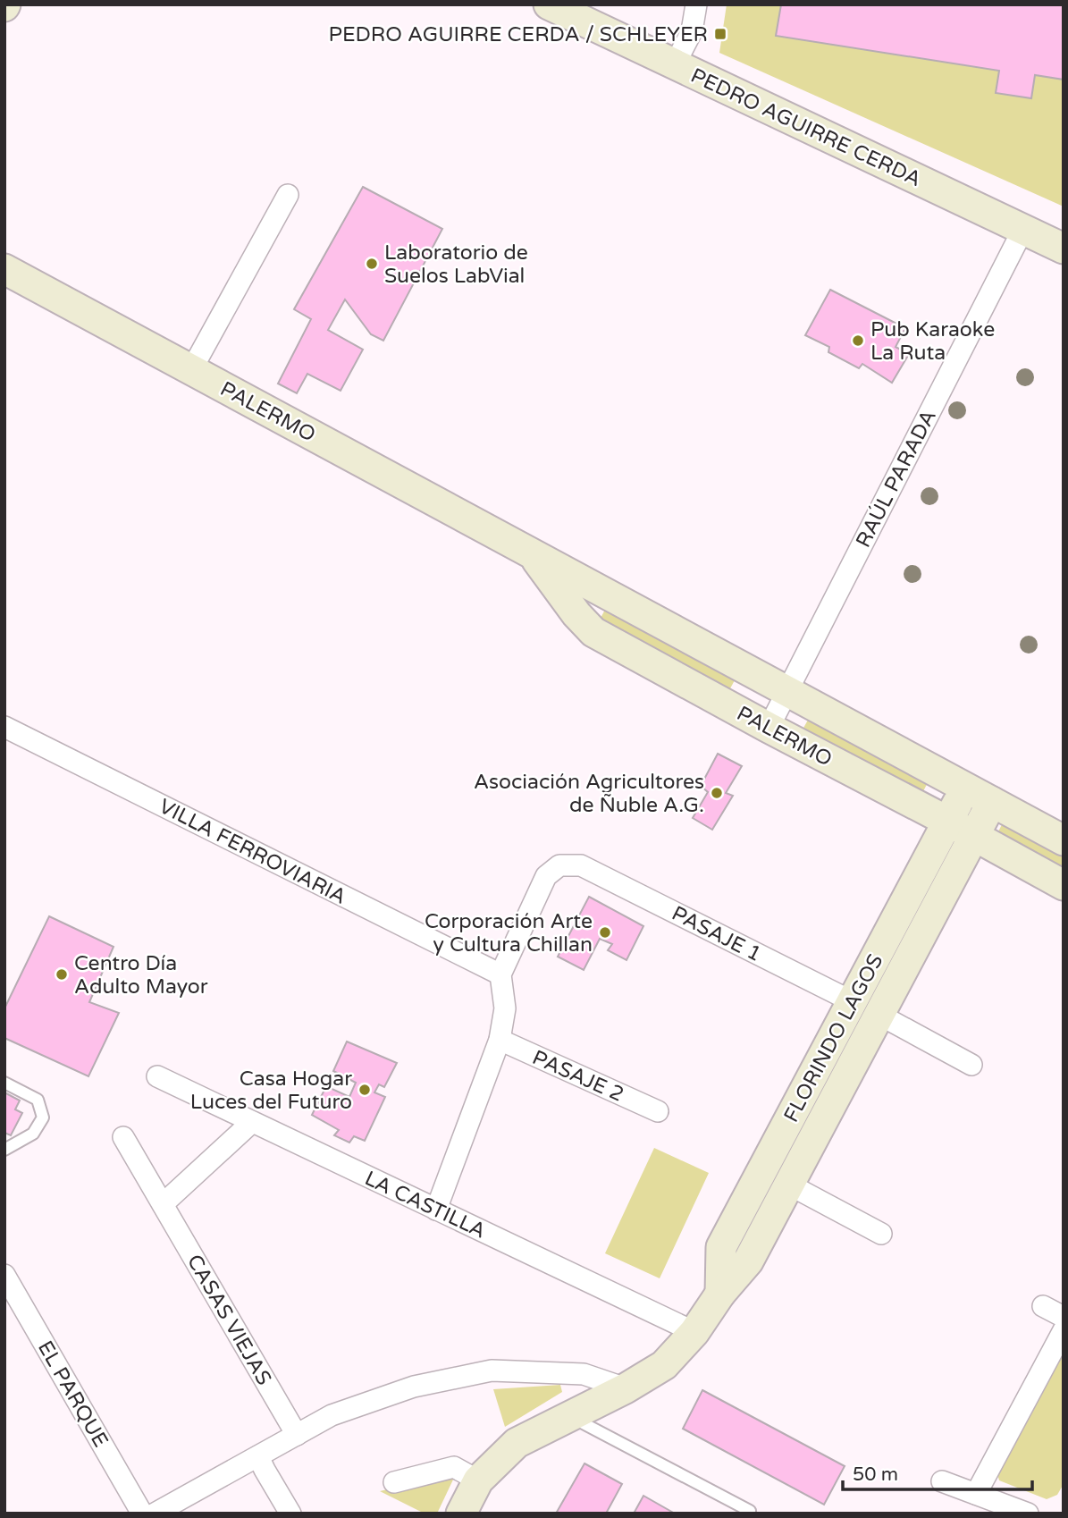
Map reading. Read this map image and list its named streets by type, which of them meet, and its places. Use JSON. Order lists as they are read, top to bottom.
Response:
{
  "streets": {
    "street": [
      "PEDRO AGUIRRE CERDA",
      "PALERMO",
      "RAÚL PARADA",
      "VILLA FERROVIARIA",
      "PASAJE 1",
      "FLORINDO LAGOS",
      "PASAJE 2",
      "LA CASTILLA",
      "CASAS VIEJAS",
      "EL PARQUE"
    ]
  },
  "crossings": [
    ["PEDRO AGUIRRE CERDA", "RAÚL PARADA"],
    ["PALERMO", "RAÚL PARADA"],
    ["PALERMO", "FLORINDO LAGOS"],
    ["VILLA FERROVIARIA", "PASAJE 1"],
    ["PASAJE 1", "FLORINDO LAGOS"],
    ["FLORINDO LAGOS", "LA CASTILLA"]
  ],
  "places": {
    "transit": ["PEDRO AGUIRRE CERDA / SCHLEYER"],
    "other": [
      "Laboratorio de Suelos LabVial",
      "Pub Karaoke La Ruta",
      "Asociación Agricultores de Ñuble A.G.",
      "Corporación Arte y Cultura Chillan",
      "Centro Día Adulto Mayor",
      "Casa Hogar Luces del Futuro"
    ]
  },
  "scale_bar": "50 m"
}
